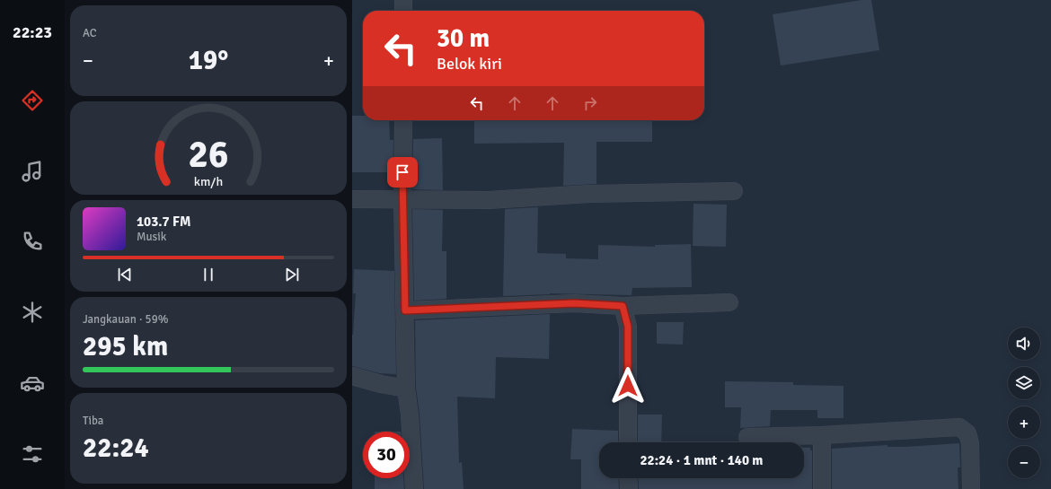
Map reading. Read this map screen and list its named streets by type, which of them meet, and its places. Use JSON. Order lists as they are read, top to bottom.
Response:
{
  "page": {
    "tabs": "22:23",
    "tile": [
      "AC",
      ["Jangkauan · 59%", "295 km"],
      ["Tiba", "22:24"]
    ],
    "turn": ["30 m", "Belok kiri"],
    "heat": ["−", "19°", "+"],
    "song": ["103.7 FM", "Musik"],
    "map_buttons": ["+", "−"],
    "limit": "30",
    "trip": "22:24 · 1 mnt · 140 m",
    "gauge": ["26", "km/h"]
  }
}
